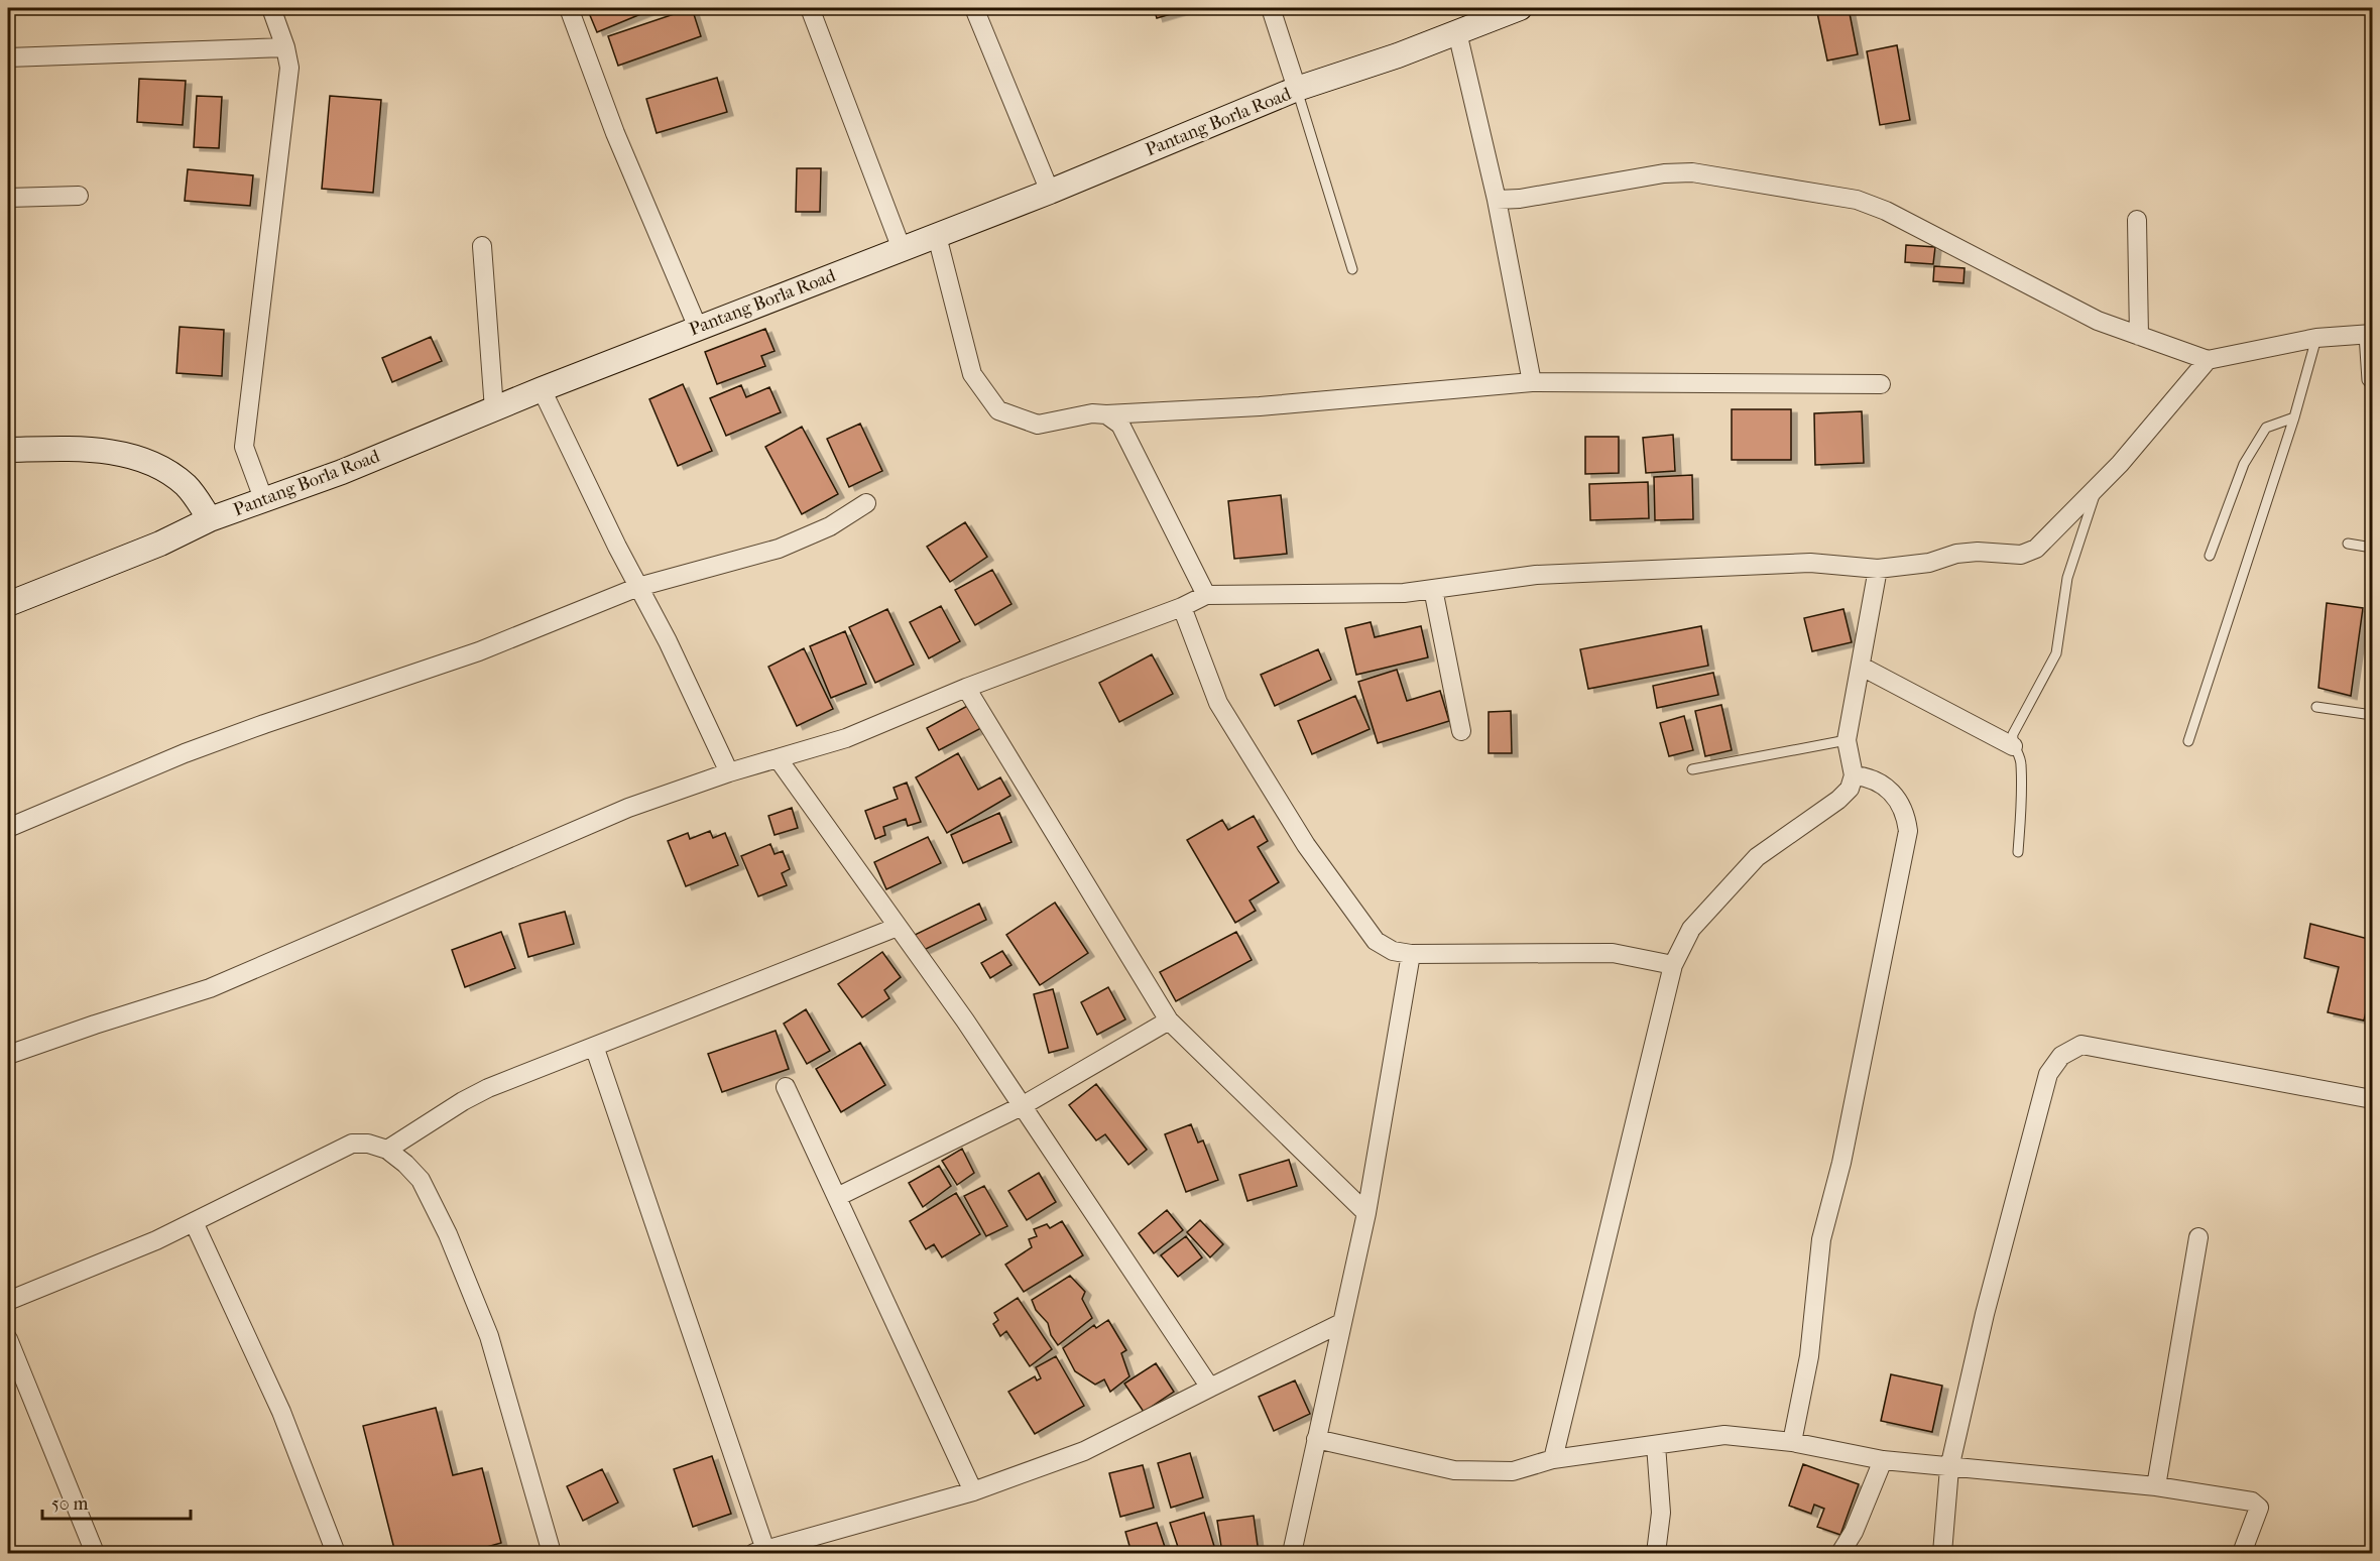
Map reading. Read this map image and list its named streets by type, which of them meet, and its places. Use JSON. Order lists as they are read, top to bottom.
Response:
{
  "streets": {
    "street": ["Pantang Borla Road"]
  },
  "scale_bar": "50 m"
}
